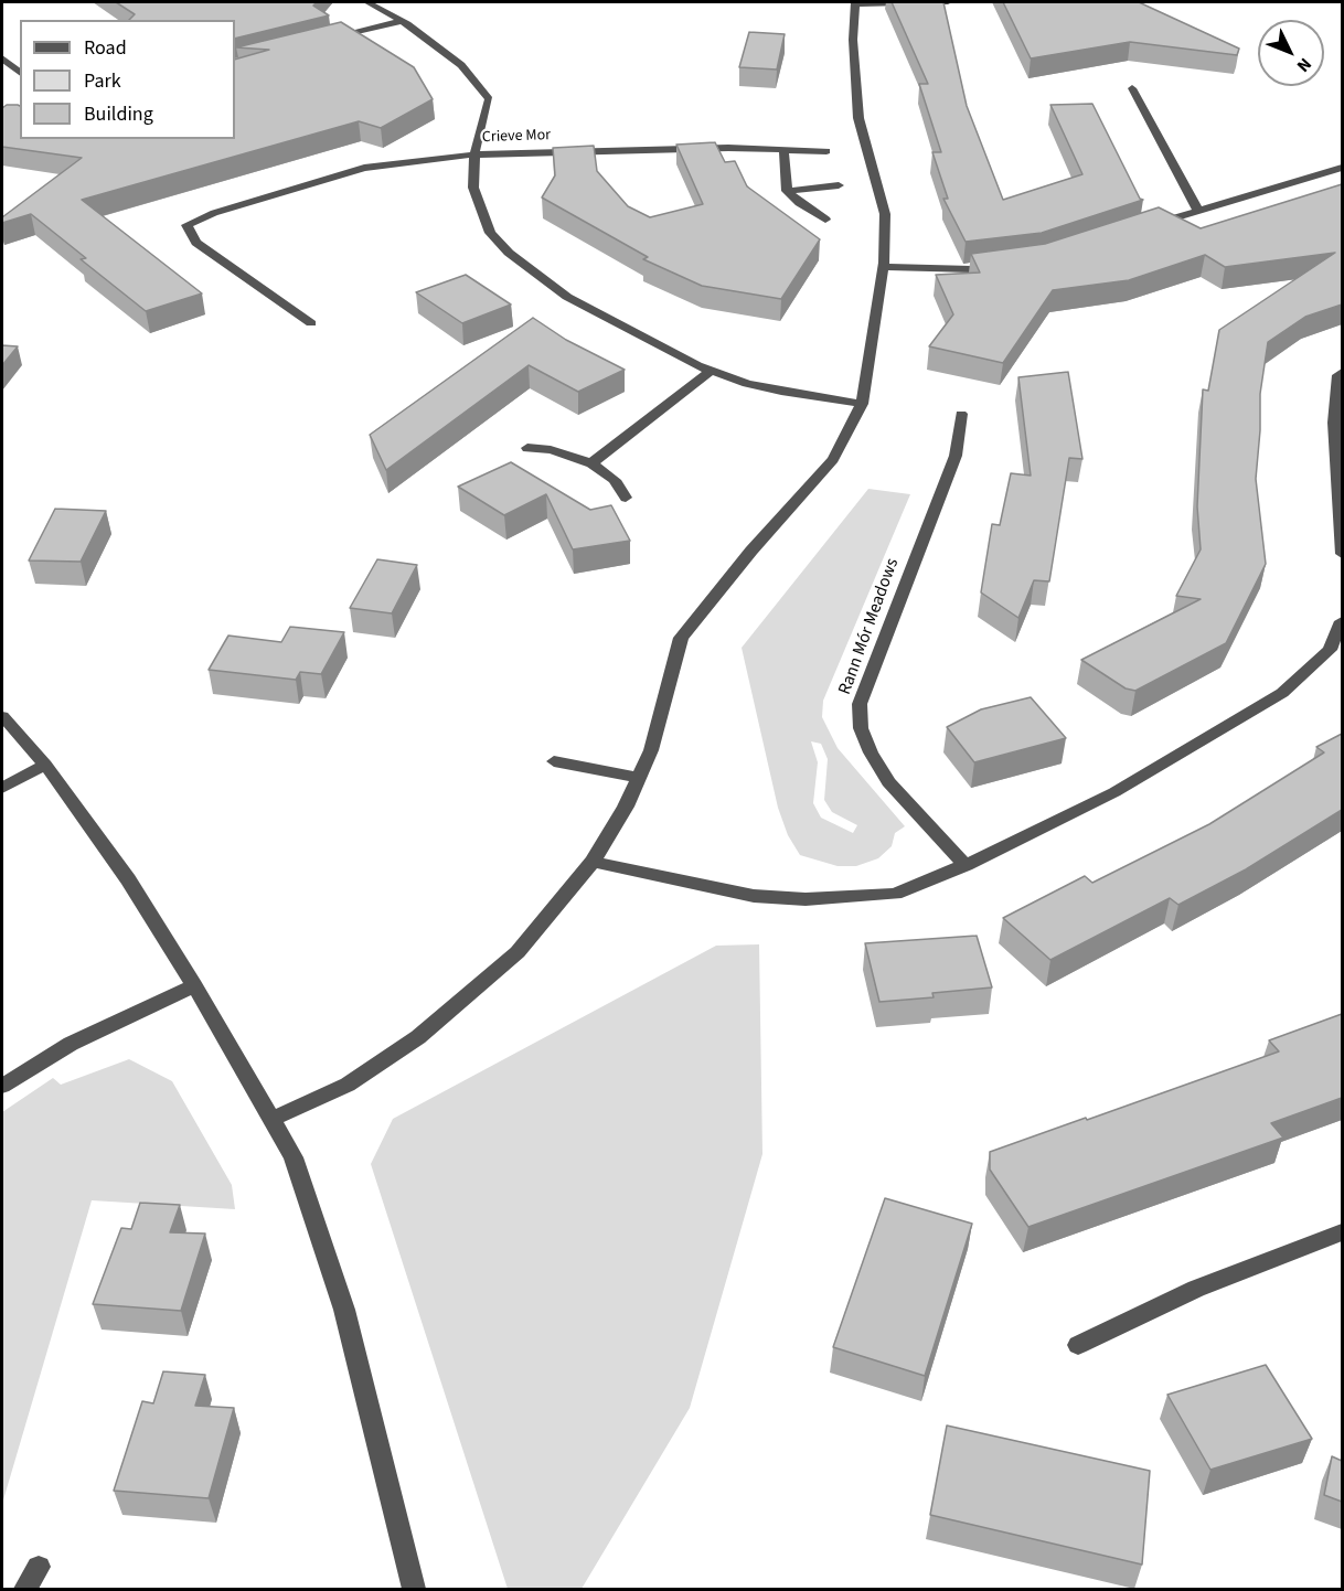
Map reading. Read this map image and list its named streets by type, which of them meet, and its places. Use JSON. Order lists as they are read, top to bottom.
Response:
{
  "streets": {
    "street": ["Crieve Mor", "Rann Mór Meadows"]
  },
  "legend": ["Road", "Park", "Building"],
  "north": "bottom right"
}
